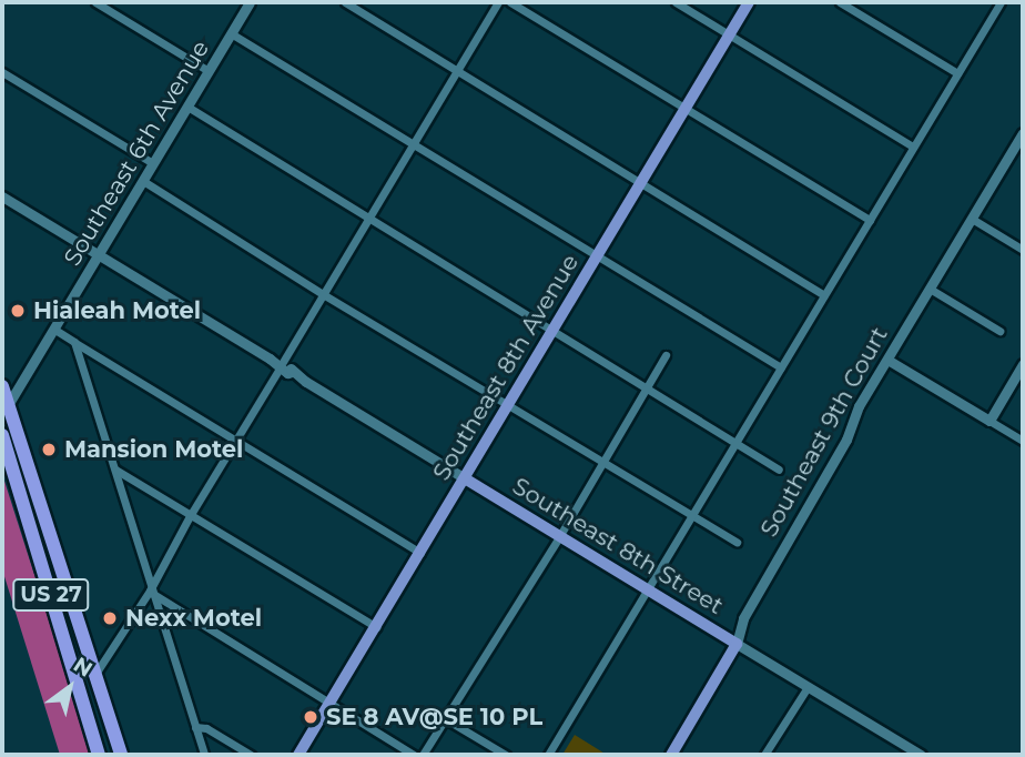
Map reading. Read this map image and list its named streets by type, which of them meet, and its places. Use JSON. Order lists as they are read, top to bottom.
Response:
{
  "streets": {
    "highway": ["US 27"],
    "main road": ["Southeast 8th Avenue", "Southeast 9th Court", "Southeast 8th Street"],
    "street": ["Southeast 6th Avenue"]
  },
  "crossings": [
    ["Southeast 6th Avenue", "Southeast 8th Street"],
    ["Southeast 6th Avenue", "US 27"],
    ["Southeast 8th Avenue", "Southeast 8th Street"],
    ["Southeast 9th Court", "Southeast 8th Street"]
  ],
  "places": [
    "Hialeah Motel",
    "Mansion Motel",
    "Nexx Motel",
    "SE 8 AV@SE 10 PL"
  ],
  "north": "top right"
}
